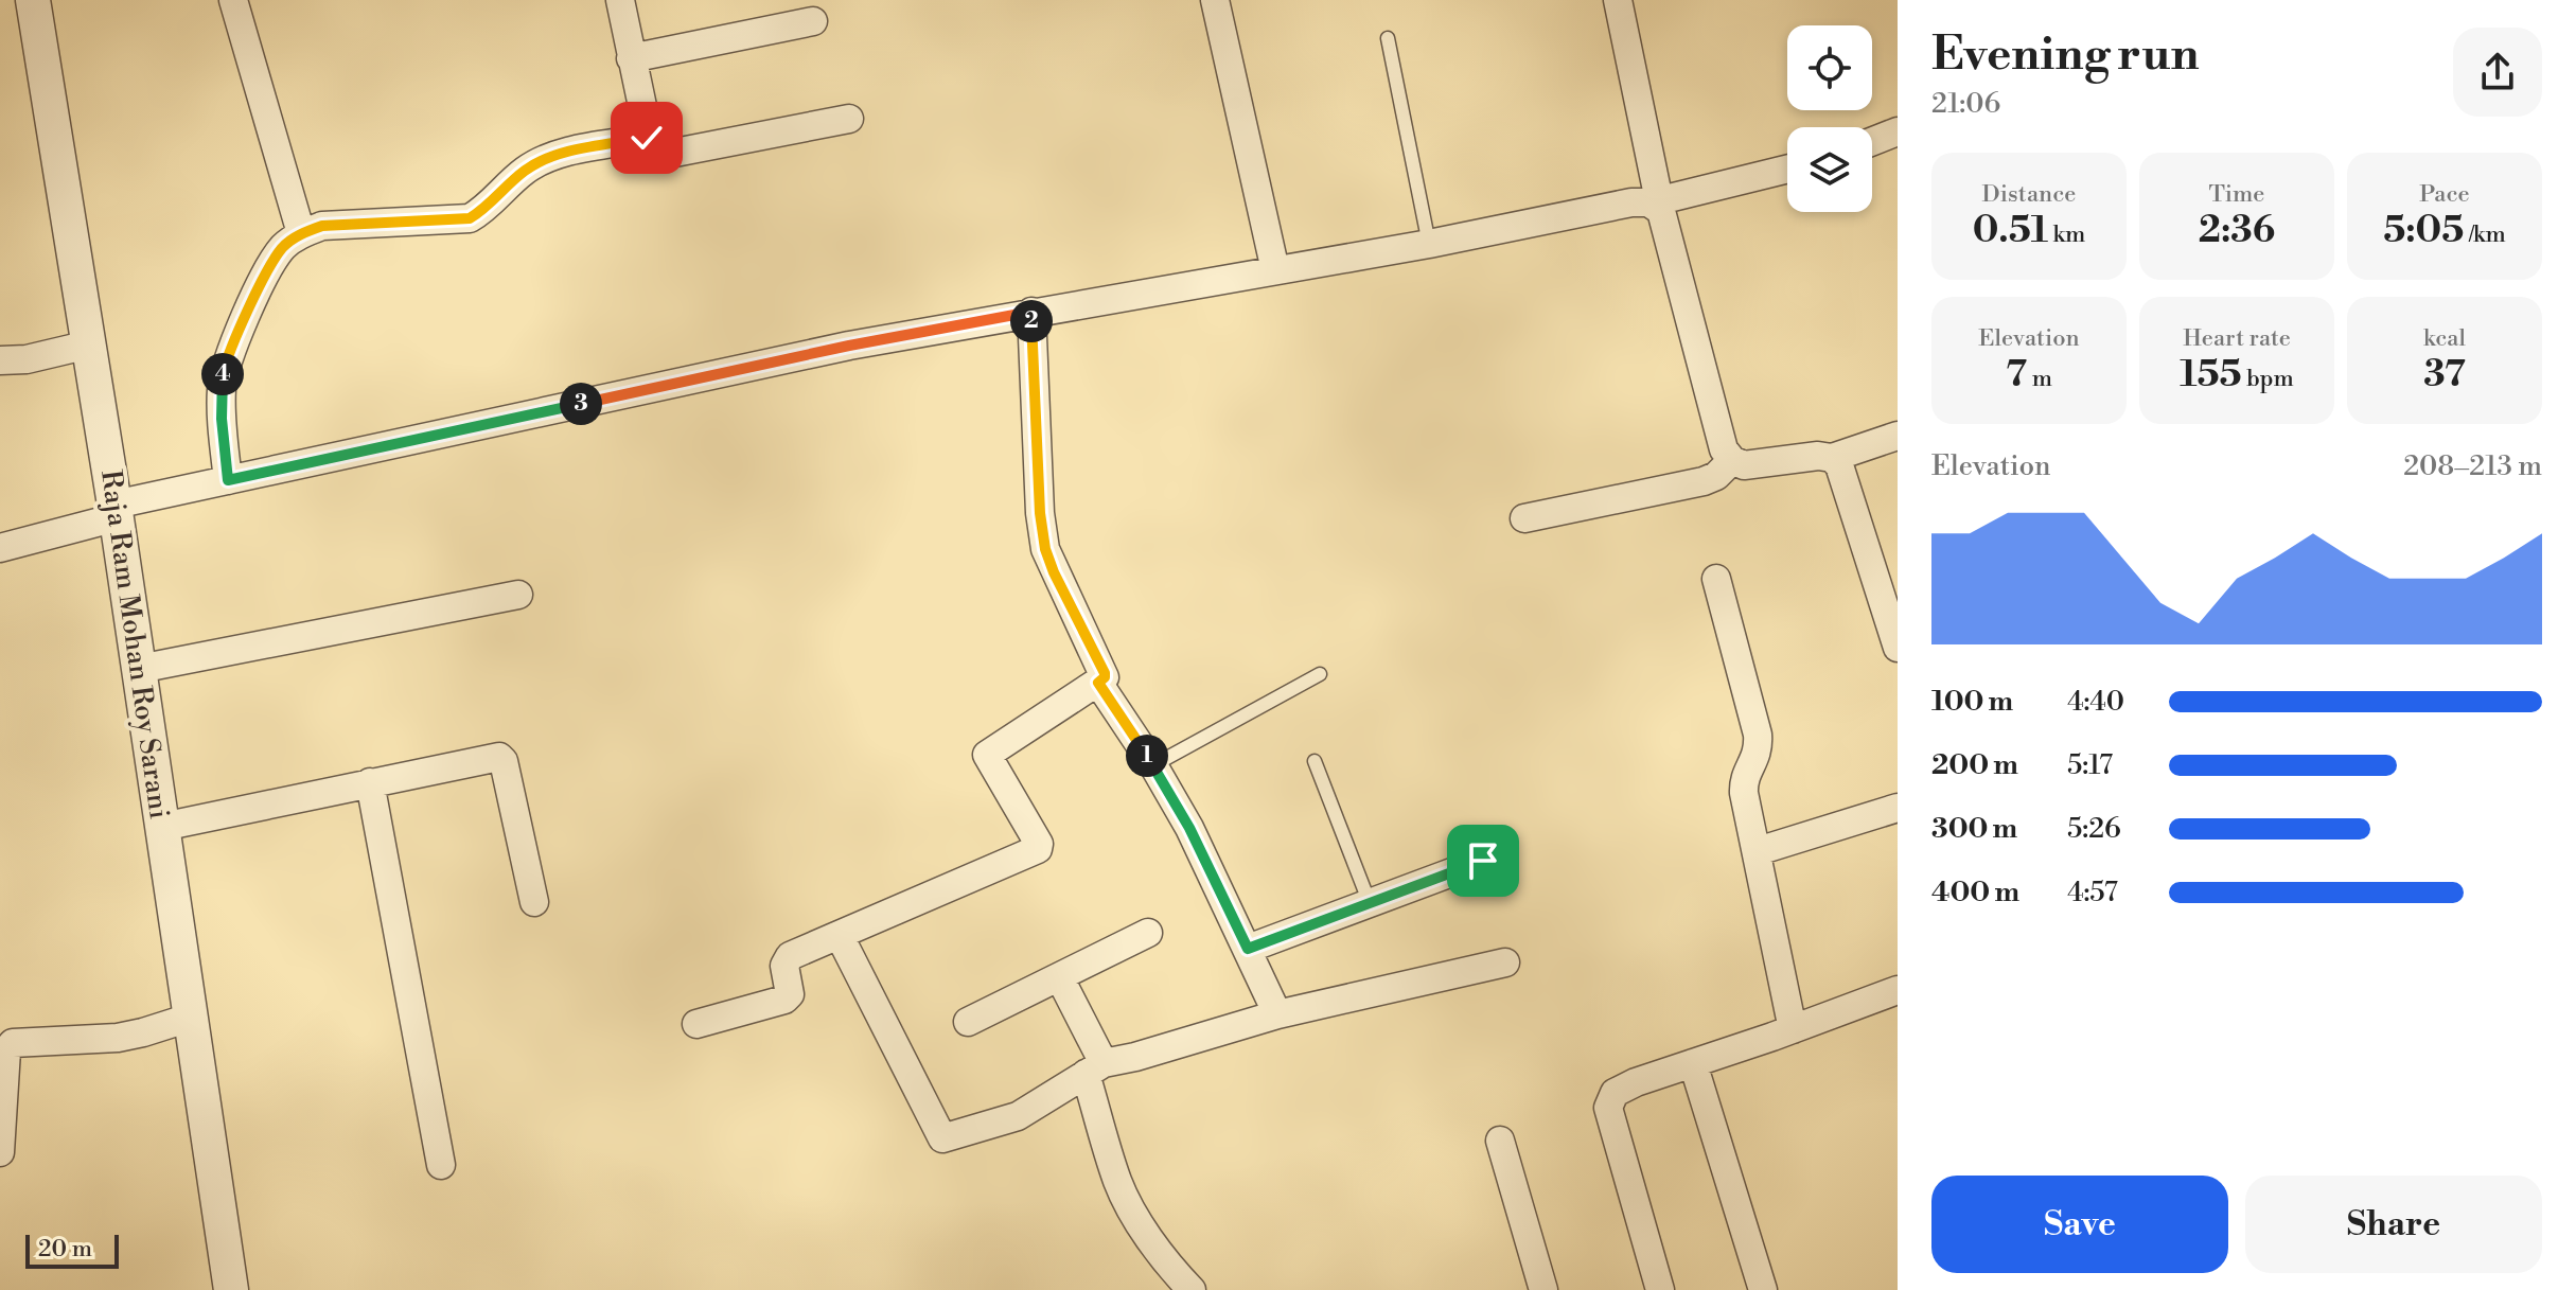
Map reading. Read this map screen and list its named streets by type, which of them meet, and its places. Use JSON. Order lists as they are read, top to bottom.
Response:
{
  "streets": {
    "street": ["Raja Ram Mohan Roy Sarani"]
  },
  "scale_bar": "20 m",
  "page": {
    "heading": ["Evening run", "21:06"],
    "stats": [
      ["Distance", "0.51 km"],
      ["Time", "2:36"],
      ["Pace", "5:05 /km"],
      ["Elevation", "7 m"],
      ["Heart rate", "155 bpm"],
      ["kcal", "37"]
    ],
    "pins": [
      "2",
      "4",
      "3",
      "1"
    ],
    "chart": ["Elevation", "208–213 m"],
    "list": [
      {
        "name": "100 m",
        "note": "4:40"
      },
      {
        "name": "200 m",
        "note": "5:17"
      },
      {
        "name": "300 m",
        "note": "5:26"
      },
      {
        "name": "400 m",
        "note": "4:57"
      }
    ],
    "buttons": ["Save", "Share"],
    "scale": "20 m"
  }
}
